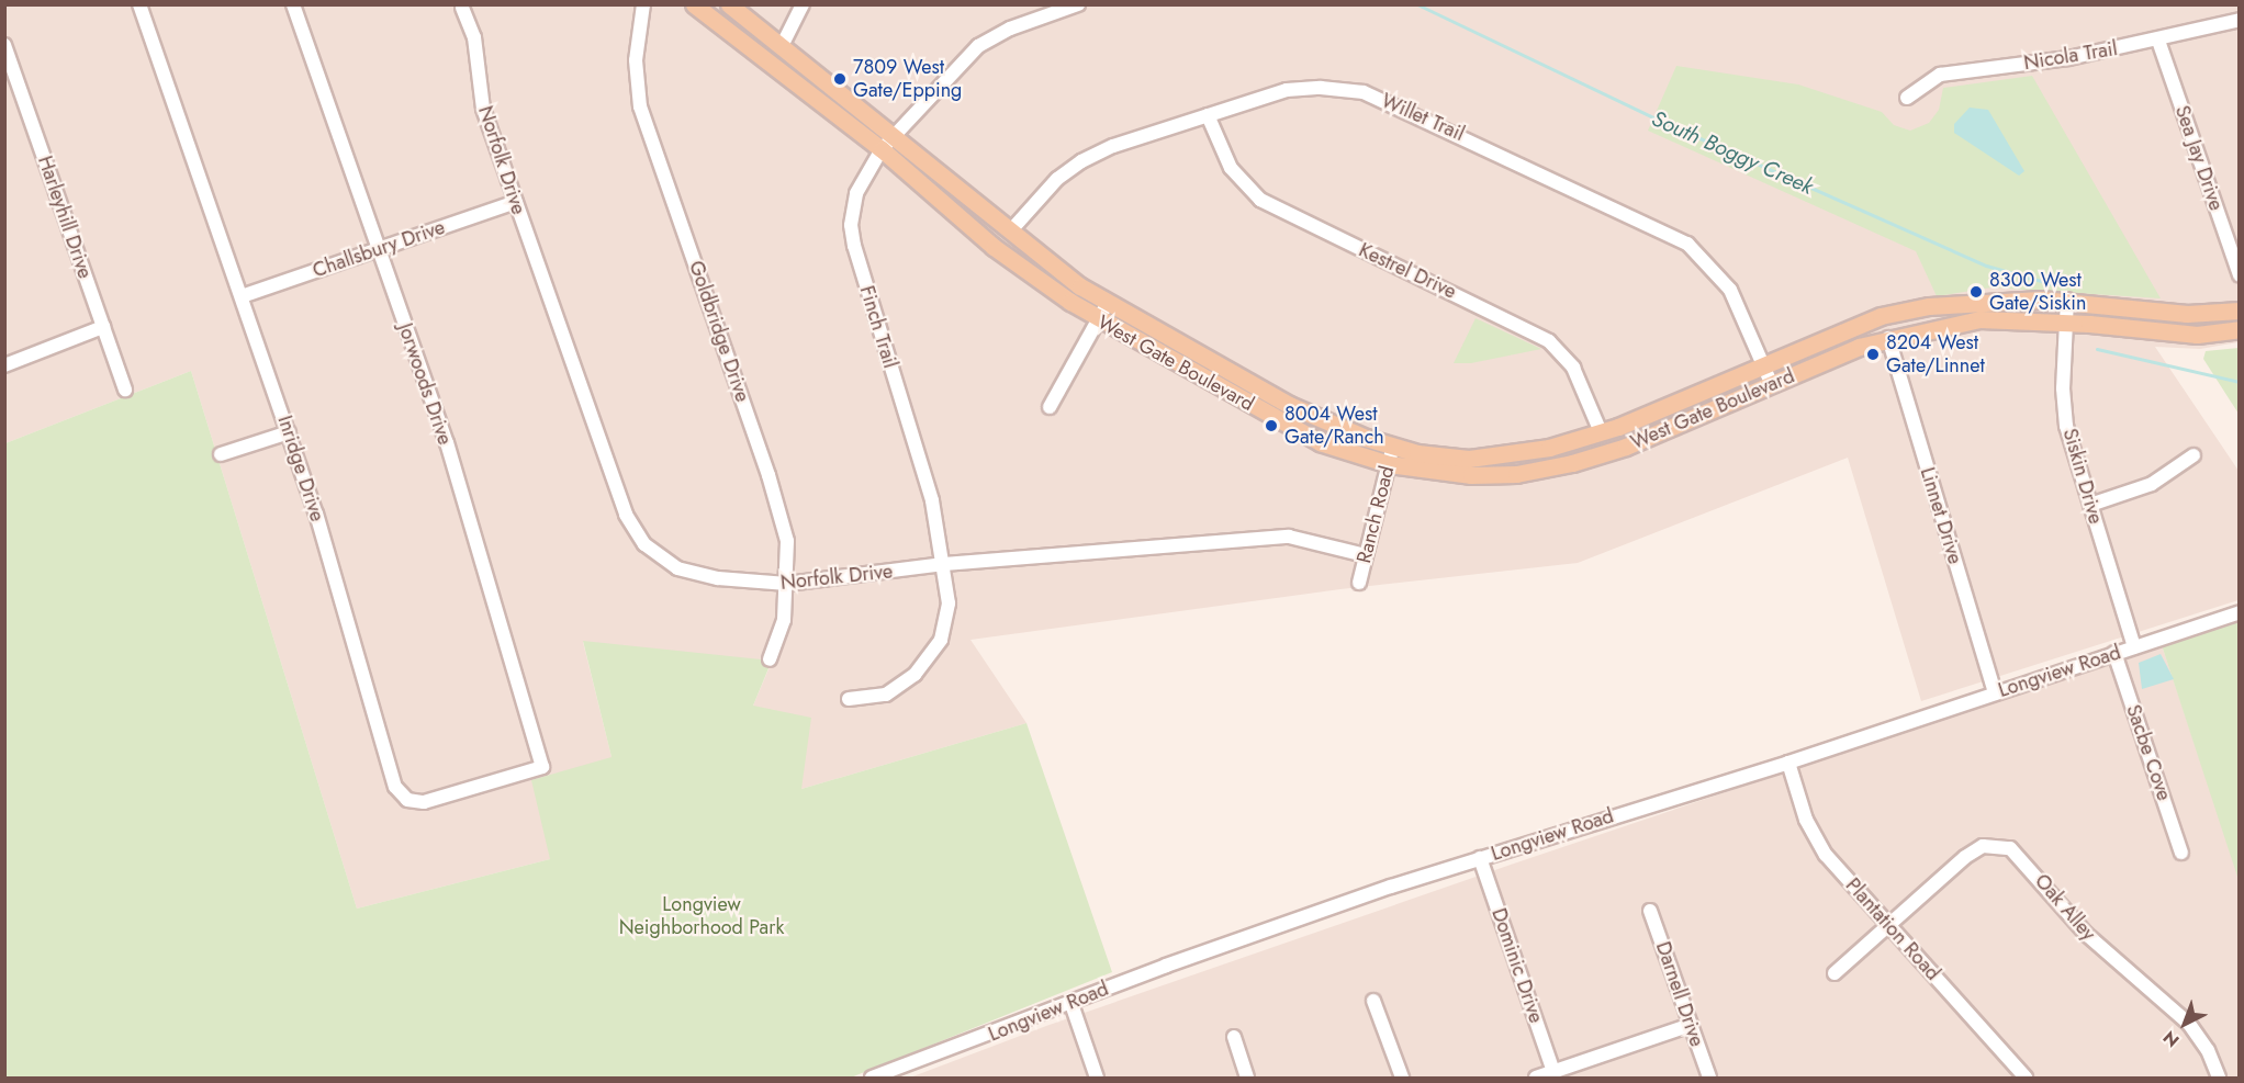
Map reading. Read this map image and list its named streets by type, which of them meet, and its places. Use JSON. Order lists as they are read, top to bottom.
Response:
{
  "streets": {
    "main road": ["West Gate Boulevard"],
    "street": [
      "Nicola Trail",
      "Willet Trail",
      "Sea Jay Drive",
      "Norfolk Drive",
      "Harleyhill Drive",
      "Challsbury Drive",
      "Kestrel Drive",
      "Finch Trail",
      "Goldbridge Drive",
      "Jorwoods Drive",
      "Inridge Drive",
      "Siskin Drive",
      "Ranch Road",
      "Linnet Drive",
      "Longview Road",
      "Sacbe Cove",
      "Oak Alley",
      "Plantation Road",
      "Dominic Drive",
      "Darnell Drive"
    ]
  },
  "crossings": [
    ["Nicola Trail", "Sea Jay Drive"],
    ["Willet Trail", "Kestrel Drive"],
    ["Willet Trail", "West Gate Boulevard"],
    ["Norfolk Drive", "Challsbury Drive"],
    ["Norfolk Drive", "Finch Trail"],
    ["Norfolk Drive", "Goldbridge Drive"],
    ["Norfolk Drive", "Ranch Road"],
    ["Challsbury Drive", "Jorwoods Drive"],
    ["Challsbury Drive", "Inridge Drive"],
    ["Kestrel Drive", "West Gate Boulevard"],
    ["Finch Trail", "West Gate Boulevard"],
    ["West Gate Boulevard", "Siskin Drive"],
    ["West Gate Boulevard", "Ranch Road"],
    ["West Gate Boulevard", "Linnet Drive"],
    ["Jorwoods Drive", "Inridge Drive"],
    ["Siskin Drive", "Longview Road"],
    ["Linnet Drive", "Longview Road"],
    ["Longview Road", "Sacbe Cove"],
    ["Longview Road", "Plantation Road"],
    ["Longview Road", "Dominic Drive"],
    ["Oak Alley", "Plantation Road"]
  ],
  "water": ["South Boggy Creek"],
  "parks": ["Longview Neighborhood Park"],
  "places": [
    "7809 West Gate/Epping",
    "8300 West Gate/Siskin",
    "8204 West Gate/Linnet",
    "8004 West Gate/Ranch"
  ],
  "north": "bottom left"
}
